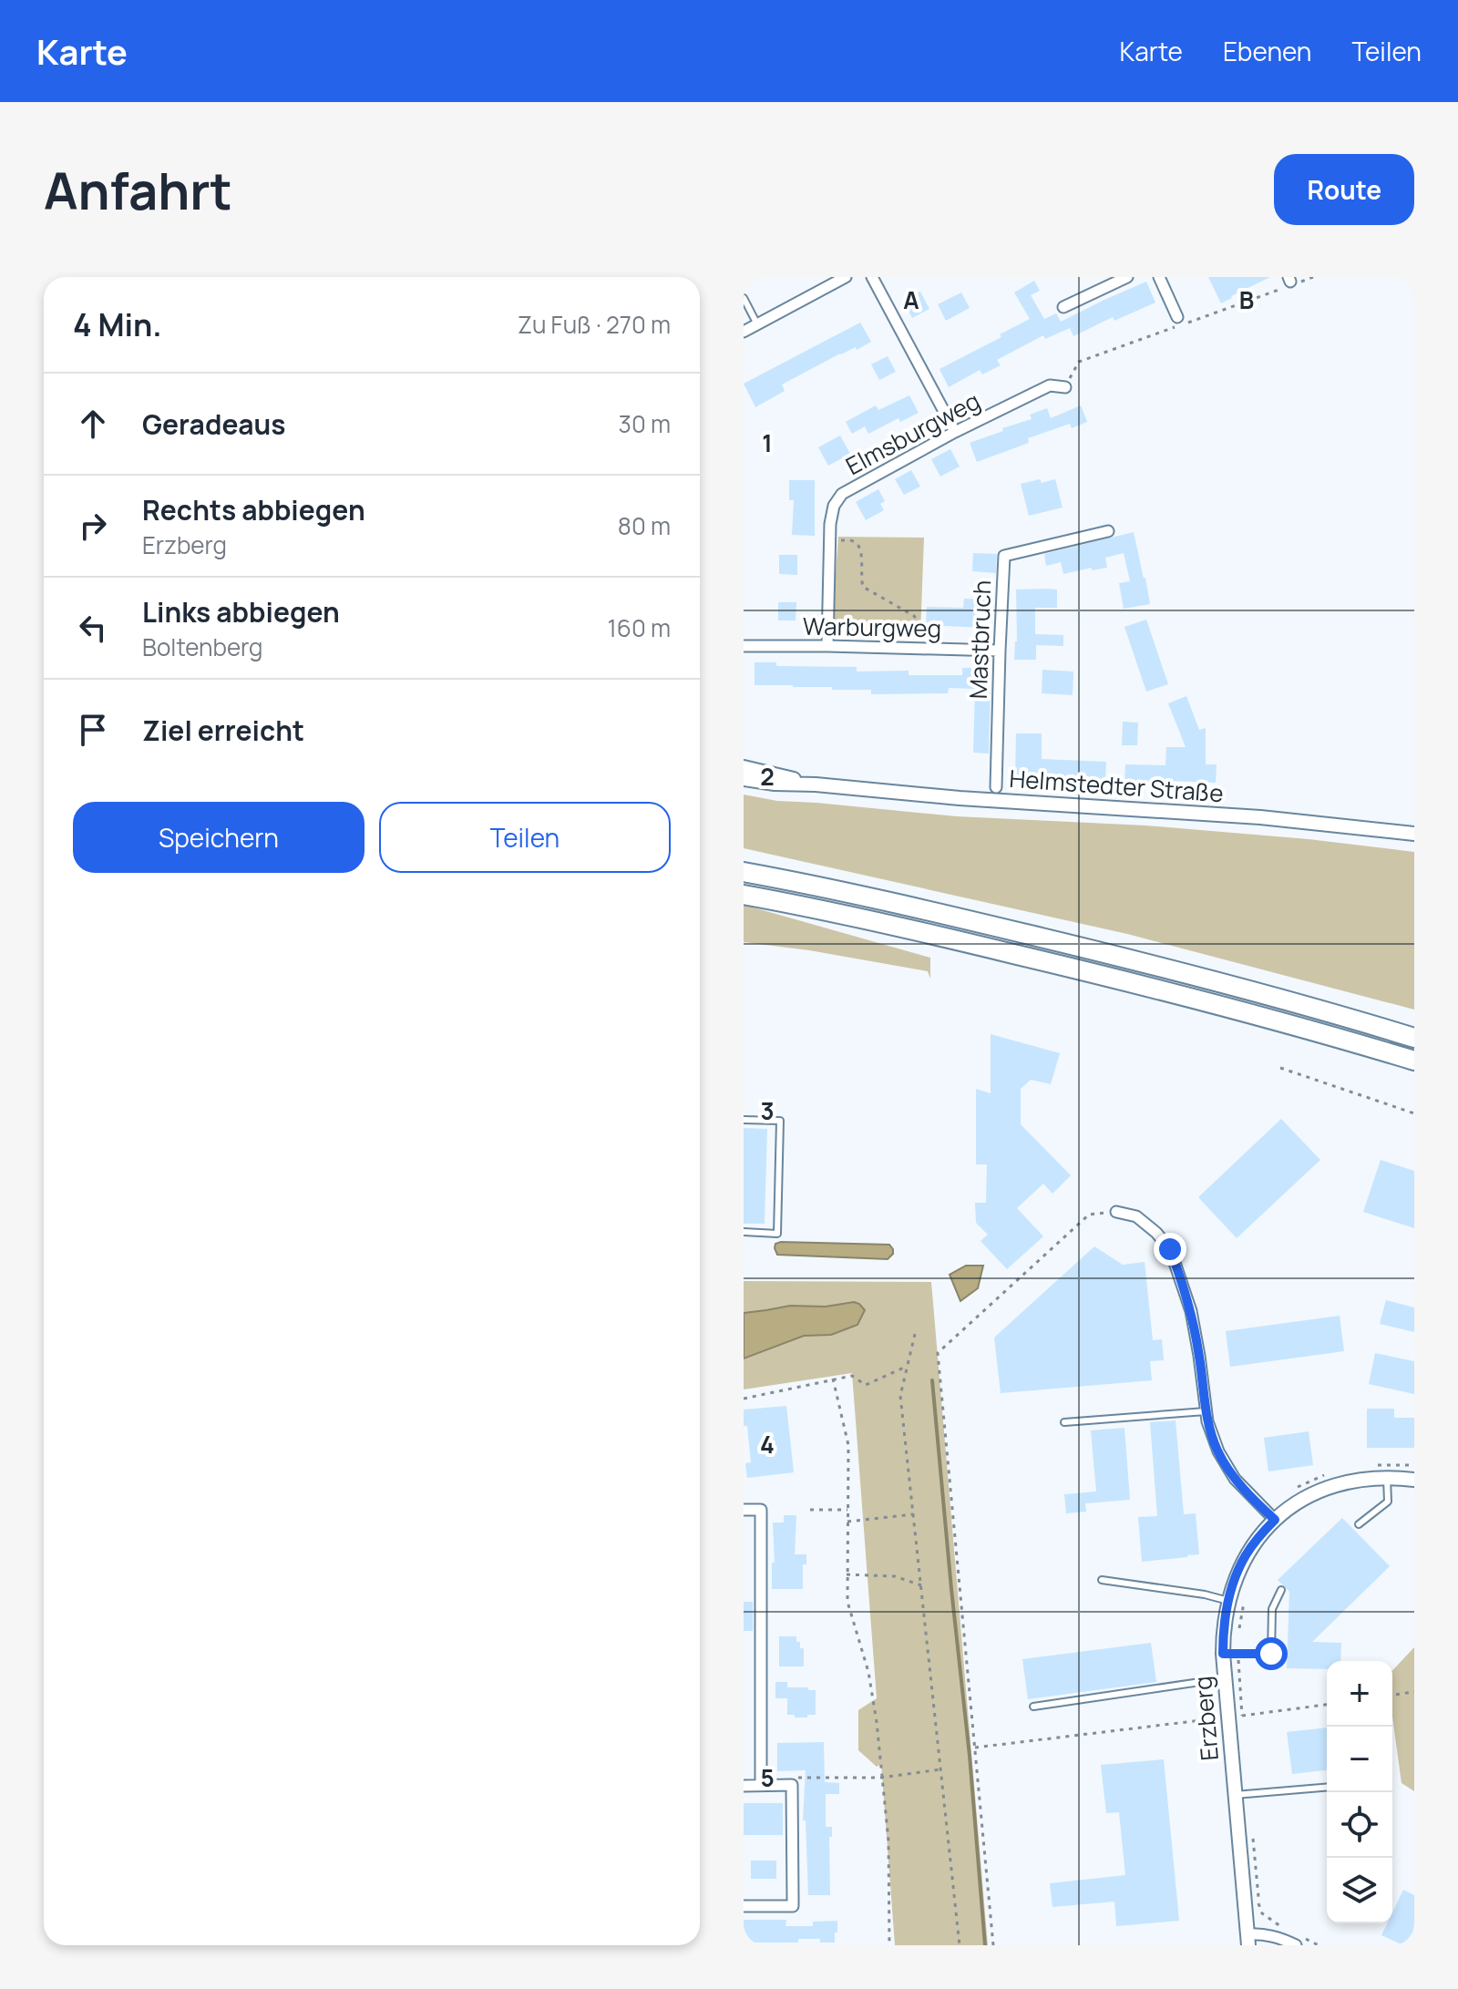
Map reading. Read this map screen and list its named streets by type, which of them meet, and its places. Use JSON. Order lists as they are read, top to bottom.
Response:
{
  "streets": {
    "street": [
      "Elmsburgweg",
      "Warburgweg",
      "Mastbruch",
      "Helmstedter Straße",
      "Erzberg"
    ]
  },
  "crossings": [
    ["Elmsburgweg", "Warburgweg"],
    ["Warburgweg", "Mastbruch"]
  ],
  "page": {
    "header": "Karte",
    "nav": ["Karte", "Ebenen", "Teilen"],
    "buttons": [
      "Route",
      ["Speichern", "Teilen"]
    ],
    "title": "Anfahrt",
    "heading": ["4 Min.", "Zu Fuß · 270 m"],
    "list": [
      ["Geradeaus", "30 m"],
      ["Rechts abbiegen", "Erzberg", "80 m"],
      ["Links abbiegen", "Boltenberg", "160 m"],
      "Ziel erreicht"
    ],
    "map_buttons": ["+", "−"]
  },
  "grid": {
    "columns": ["A", "B"],
    "rows": [
      "1",
      "2",
      "3",
      "4",
      "5"
    ]
  }
}
